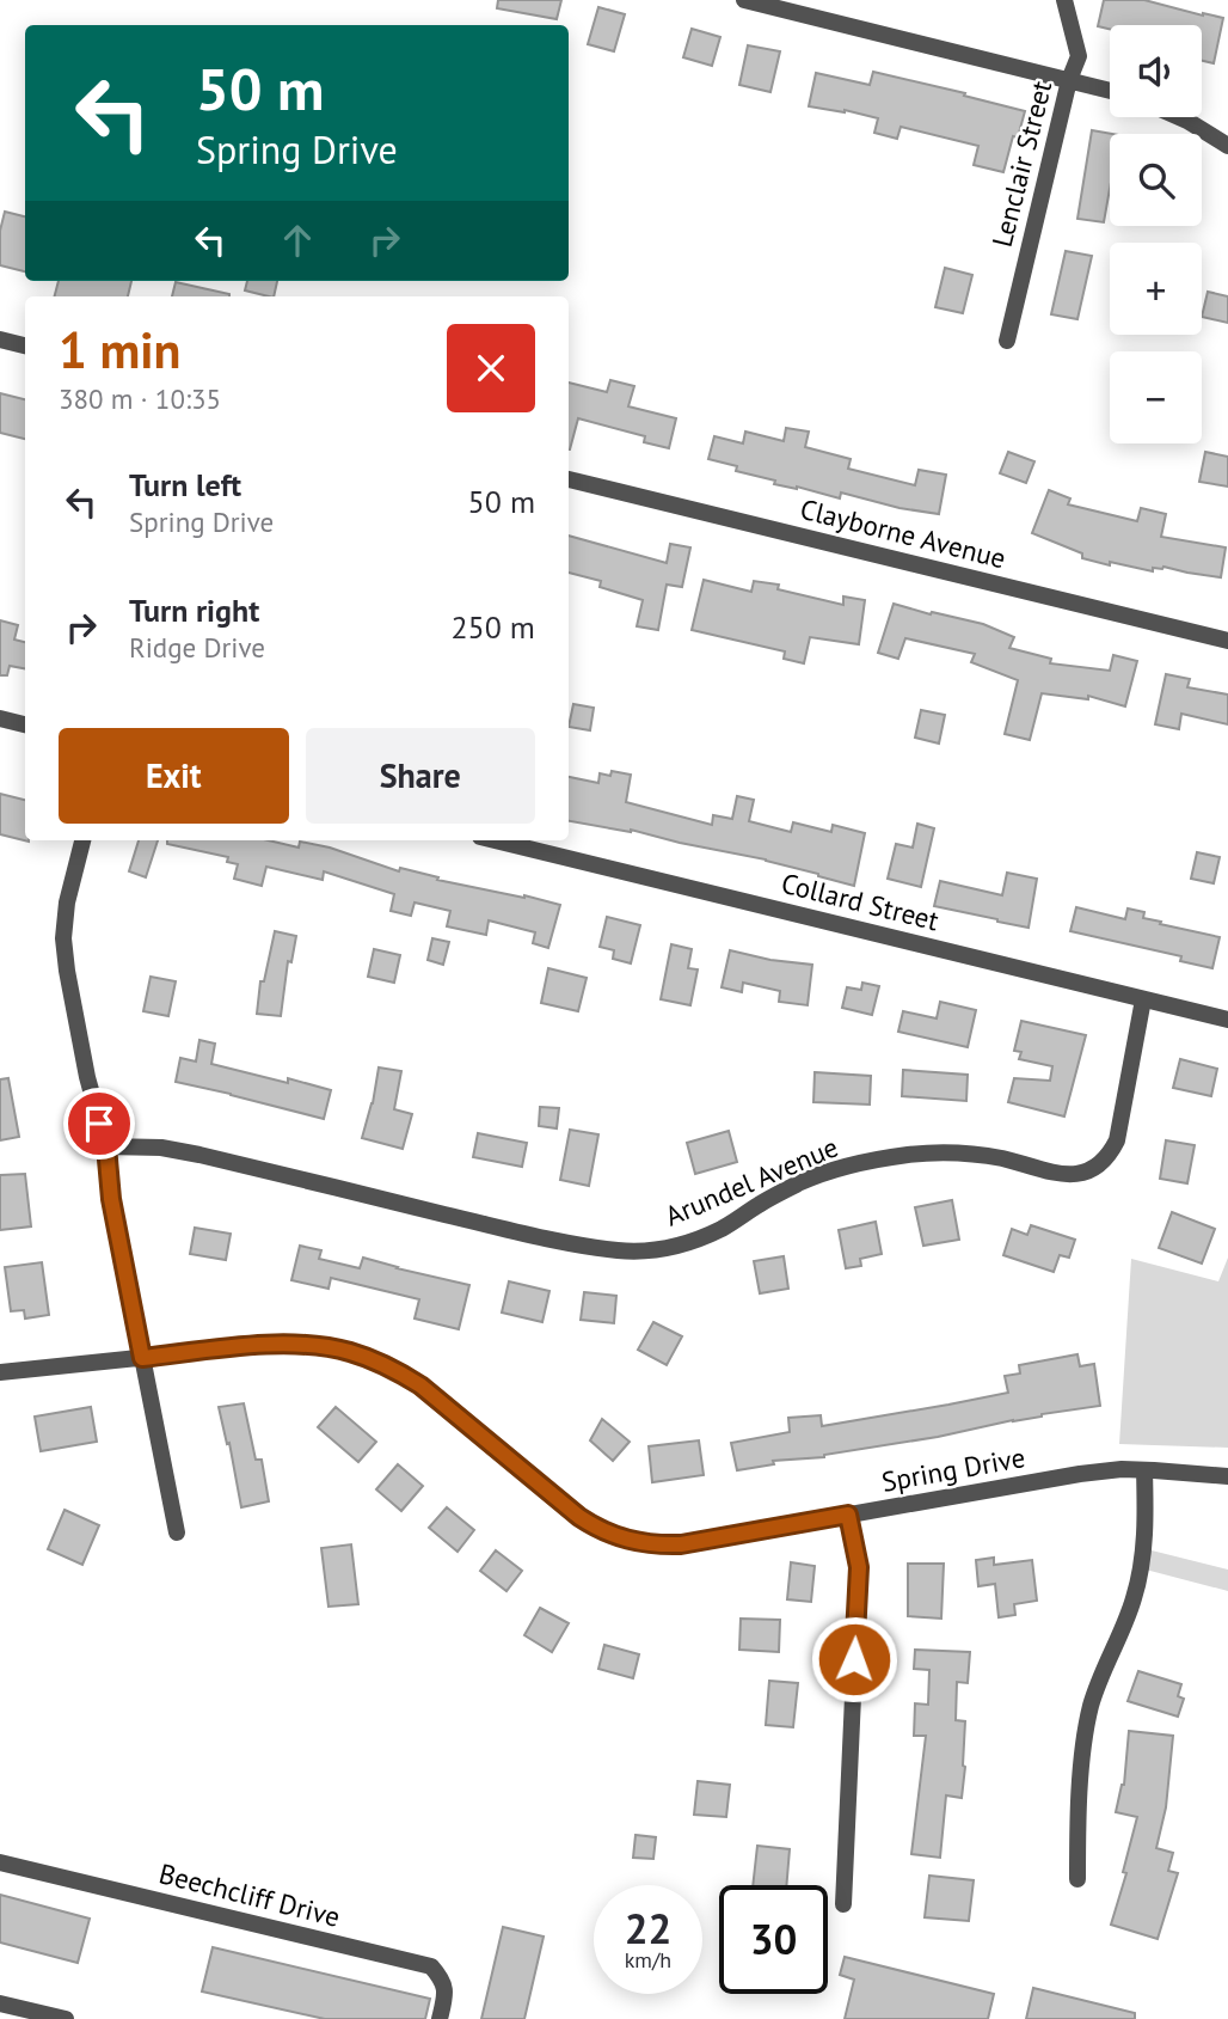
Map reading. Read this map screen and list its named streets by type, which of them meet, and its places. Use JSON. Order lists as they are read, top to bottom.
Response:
{
  "streets": {
    "street": [
      "Lenclair Street",
      "Clayborne Avenue",
      "Collard Street",
      "Arundel Avenue",
      "Spring Drive",
      "Beechcliff Drive"
    ]
  },
  "crossings": [
    ["Collard Street", "Arundel Avenue"]
  ],
  "page": {
    "map_buttons": ["+", "−"],
    "turn": ["50 m", "Spring Drive"],
    "heading": ["1 min", "380 m · 10:35"],
    "list": [
      {
        "name": "Turn left",
        "note": "Spring Drive",
        "value": "50 m"
      },
      {
        "name": "Turn right",
        "note": "Ridge Drive",
        "value": "250 m"
      }
    ],
    "buttons": ["Exit", "Share"],
    "speed": "22 km/h",
    "limit": "30"
  }
}
